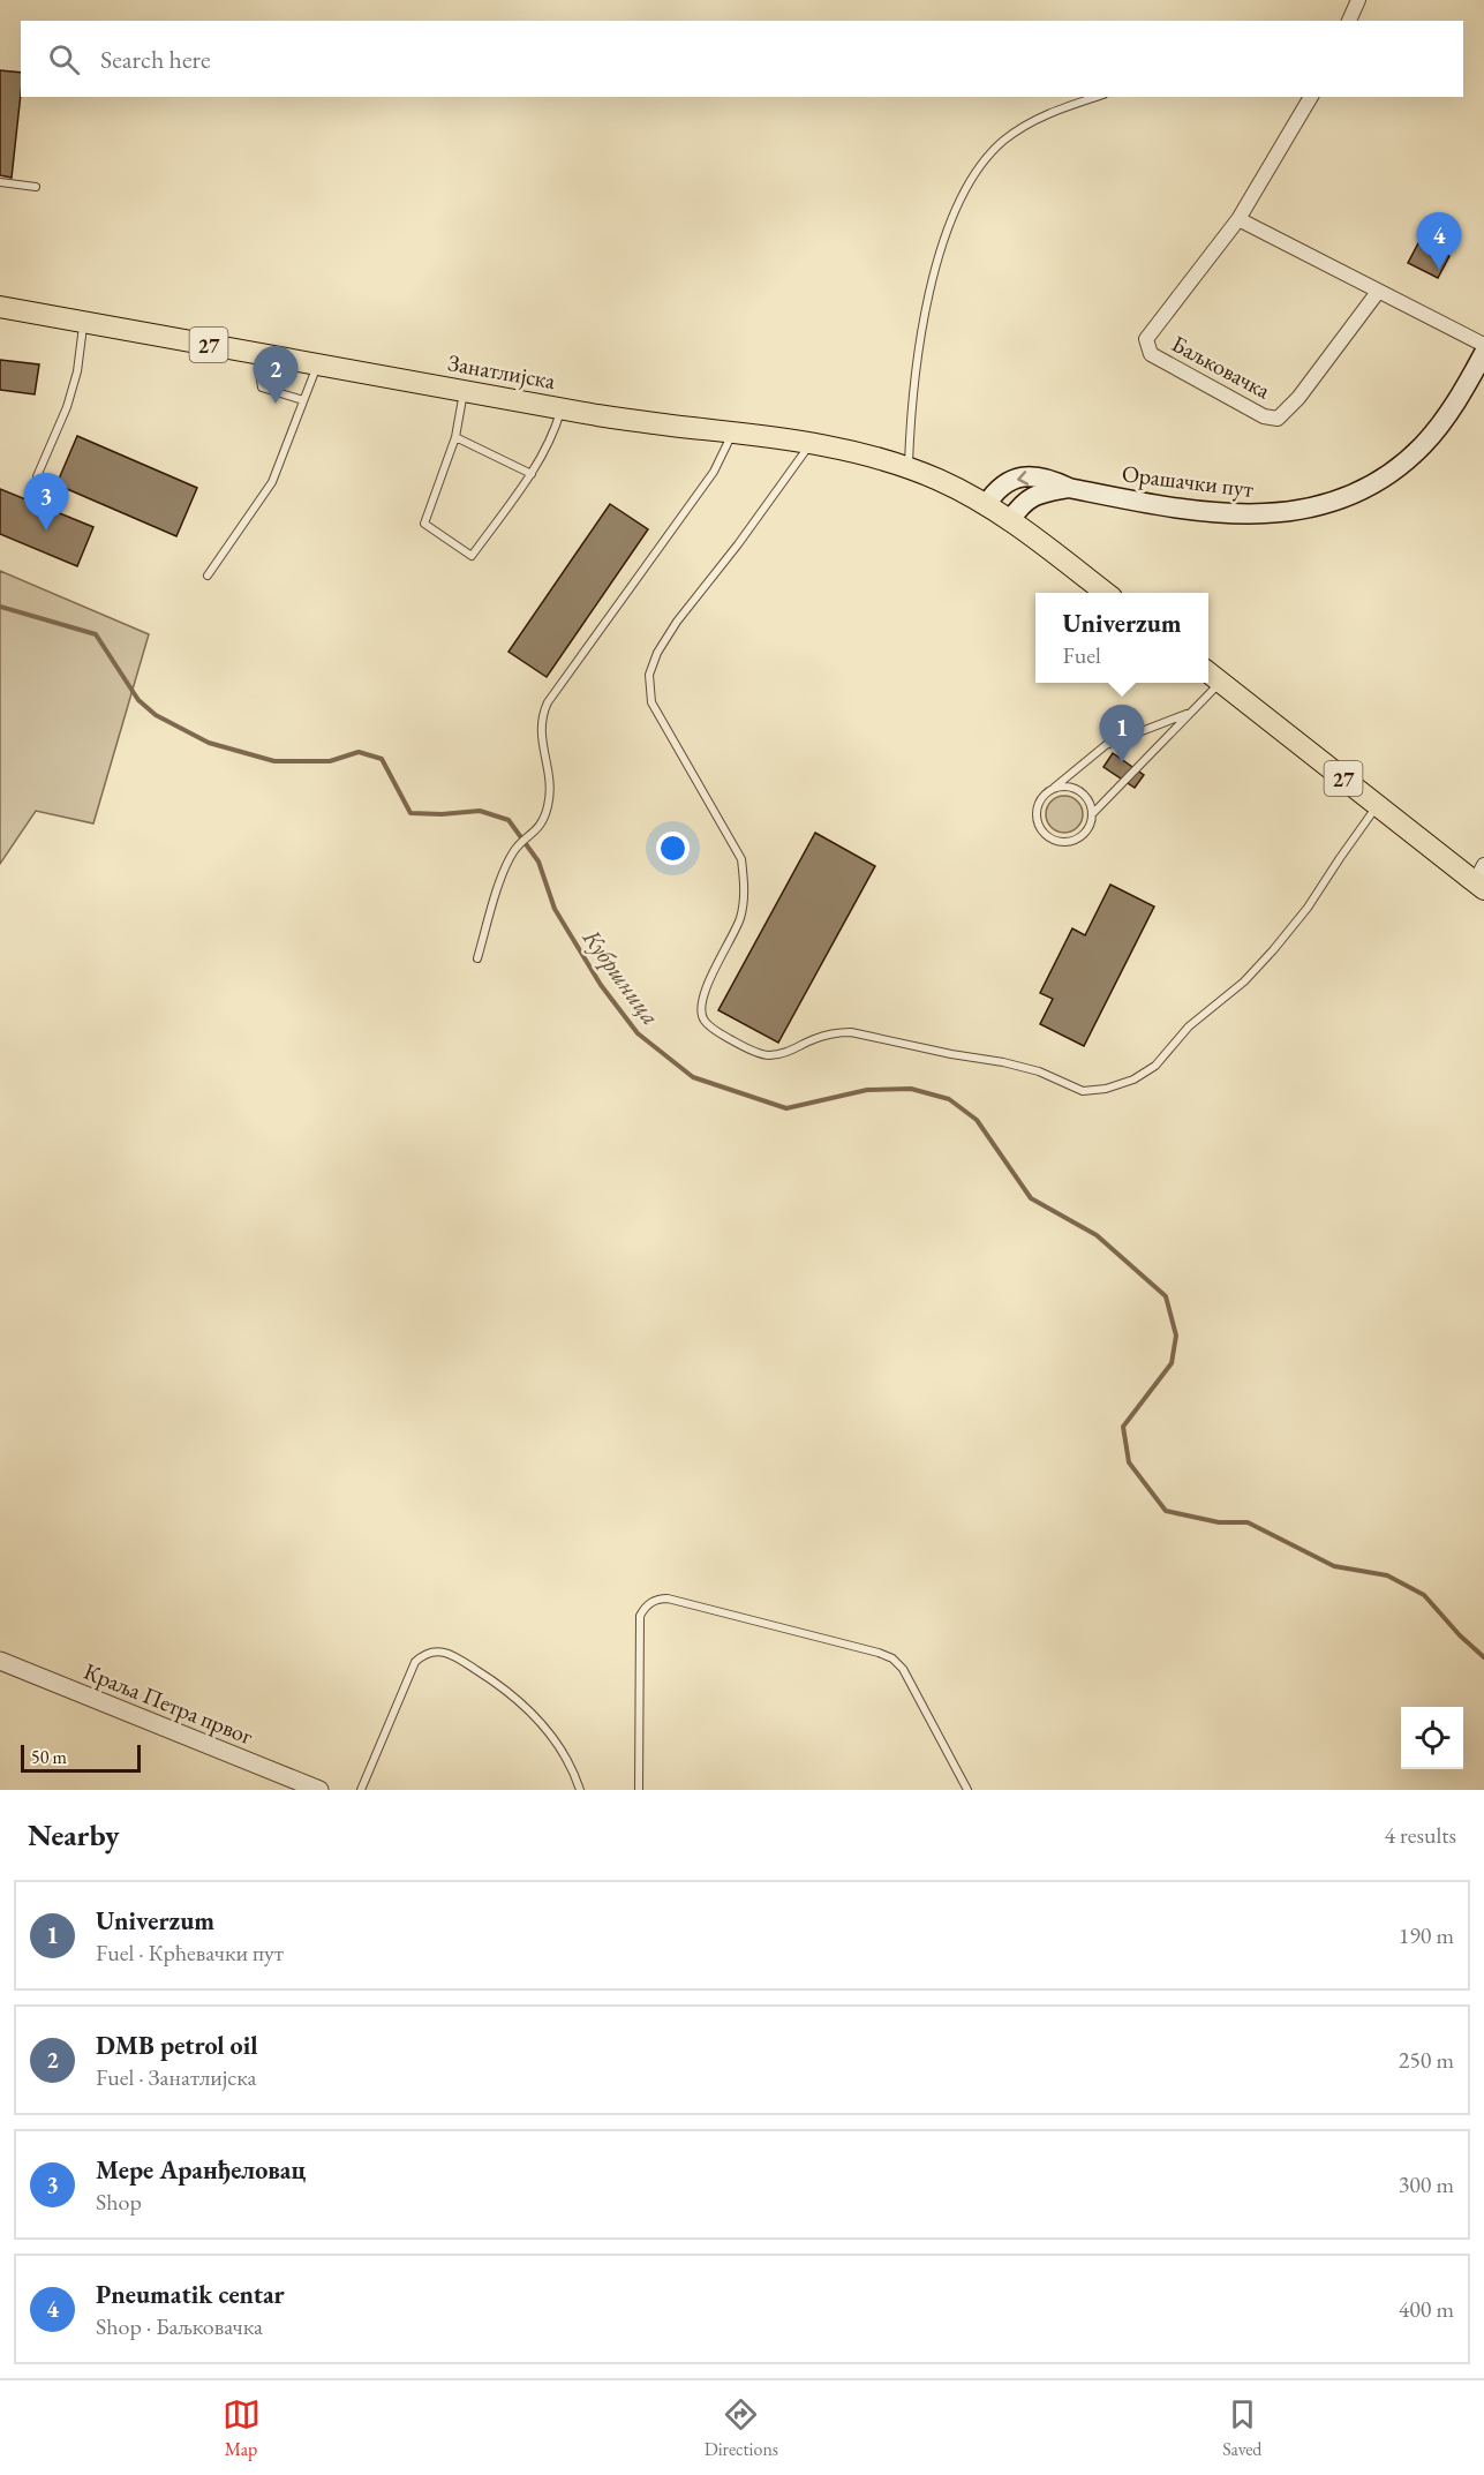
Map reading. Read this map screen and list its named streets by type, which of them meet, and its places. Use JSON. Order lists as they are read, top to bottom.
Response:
{
  "streets": {
    "main road": ["27", "Занатлијска", "Орашачки пут"],
    "street": ["Баљковачка", "Краља Петра првог"]
  },
  "crossings": [
    ["27", "Занатлијска"]
  ],
  "water": ["Кубршница"],
  "scale_bar": "50 m",
  "page": {
    "search": "Search here",
    "pins": [
      "4",
      "2",
      "3",
      "1"
    ],
    "popup": ["Univerzum", "Fuel"],
    "scale": "50 m",
    "heading": ["Nearby", "4 results"],
    "list": [
      {
        "mark": "1",
        "name": "Univerzum",
        "note": "Fuel · Крћевачки пут",
        "value": "190 m"
      },
      {
        "mark": "2",
        "name": "DMB petrol oil",
        "note": "Fuel · Занатлијска",
        "value": "250 m"
      },
      {
        "mark": "3",
        "name": "Мере Аранђеловац",
        "note": "Shop",
        "value": "300 m"
      },
      {
        "mark": "4",
        "name": "Pneumatik centar",
        "note": "Shop · Баљковачка",
        "value": "400 m"
      }
    ],
    "nav": ["Map", "Directions", "Saved"]
  }
}
